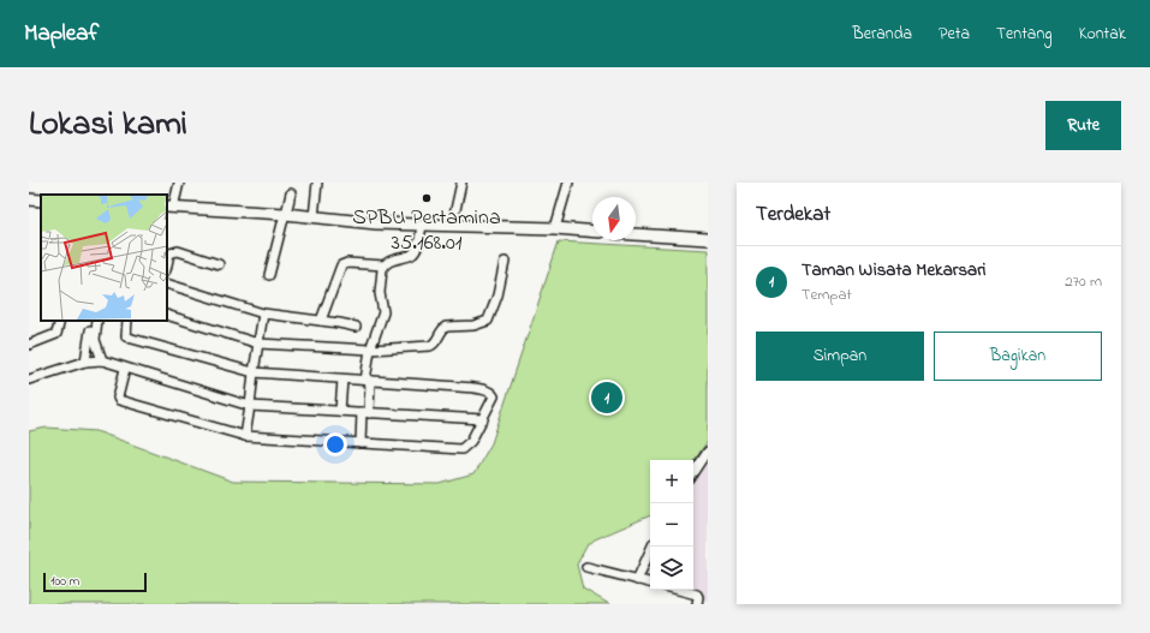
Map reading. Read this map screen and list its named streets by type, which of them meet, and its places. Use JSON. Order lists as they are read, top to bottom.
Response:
{
  "places": ["SPBU Pertamina 35.168.01"],
  "scale_bar": "100 m",
  "north": "bottom",
  "page": {
    "header": "Mapleaf",
    "nav": [
      "Beranda",
      "Peta",
      "Tentang",
      "Kontak"
    ],
    "title": "Lokasi kami",
    "buttons": [
      "Rute",
      ["Simpan", "Bagikan"]
    ],
    "heading": "Terdekat",
    "list": [
      {
        "mark": "1",
        "name": "Taman Wisata Mekarsari",
        "note": "Tempat",
        "value": "270 m"
      }
    ],
    "pins": "1",
    "map_buttons": ["+", "−"],
    "scale": "100 m"
  }
}
